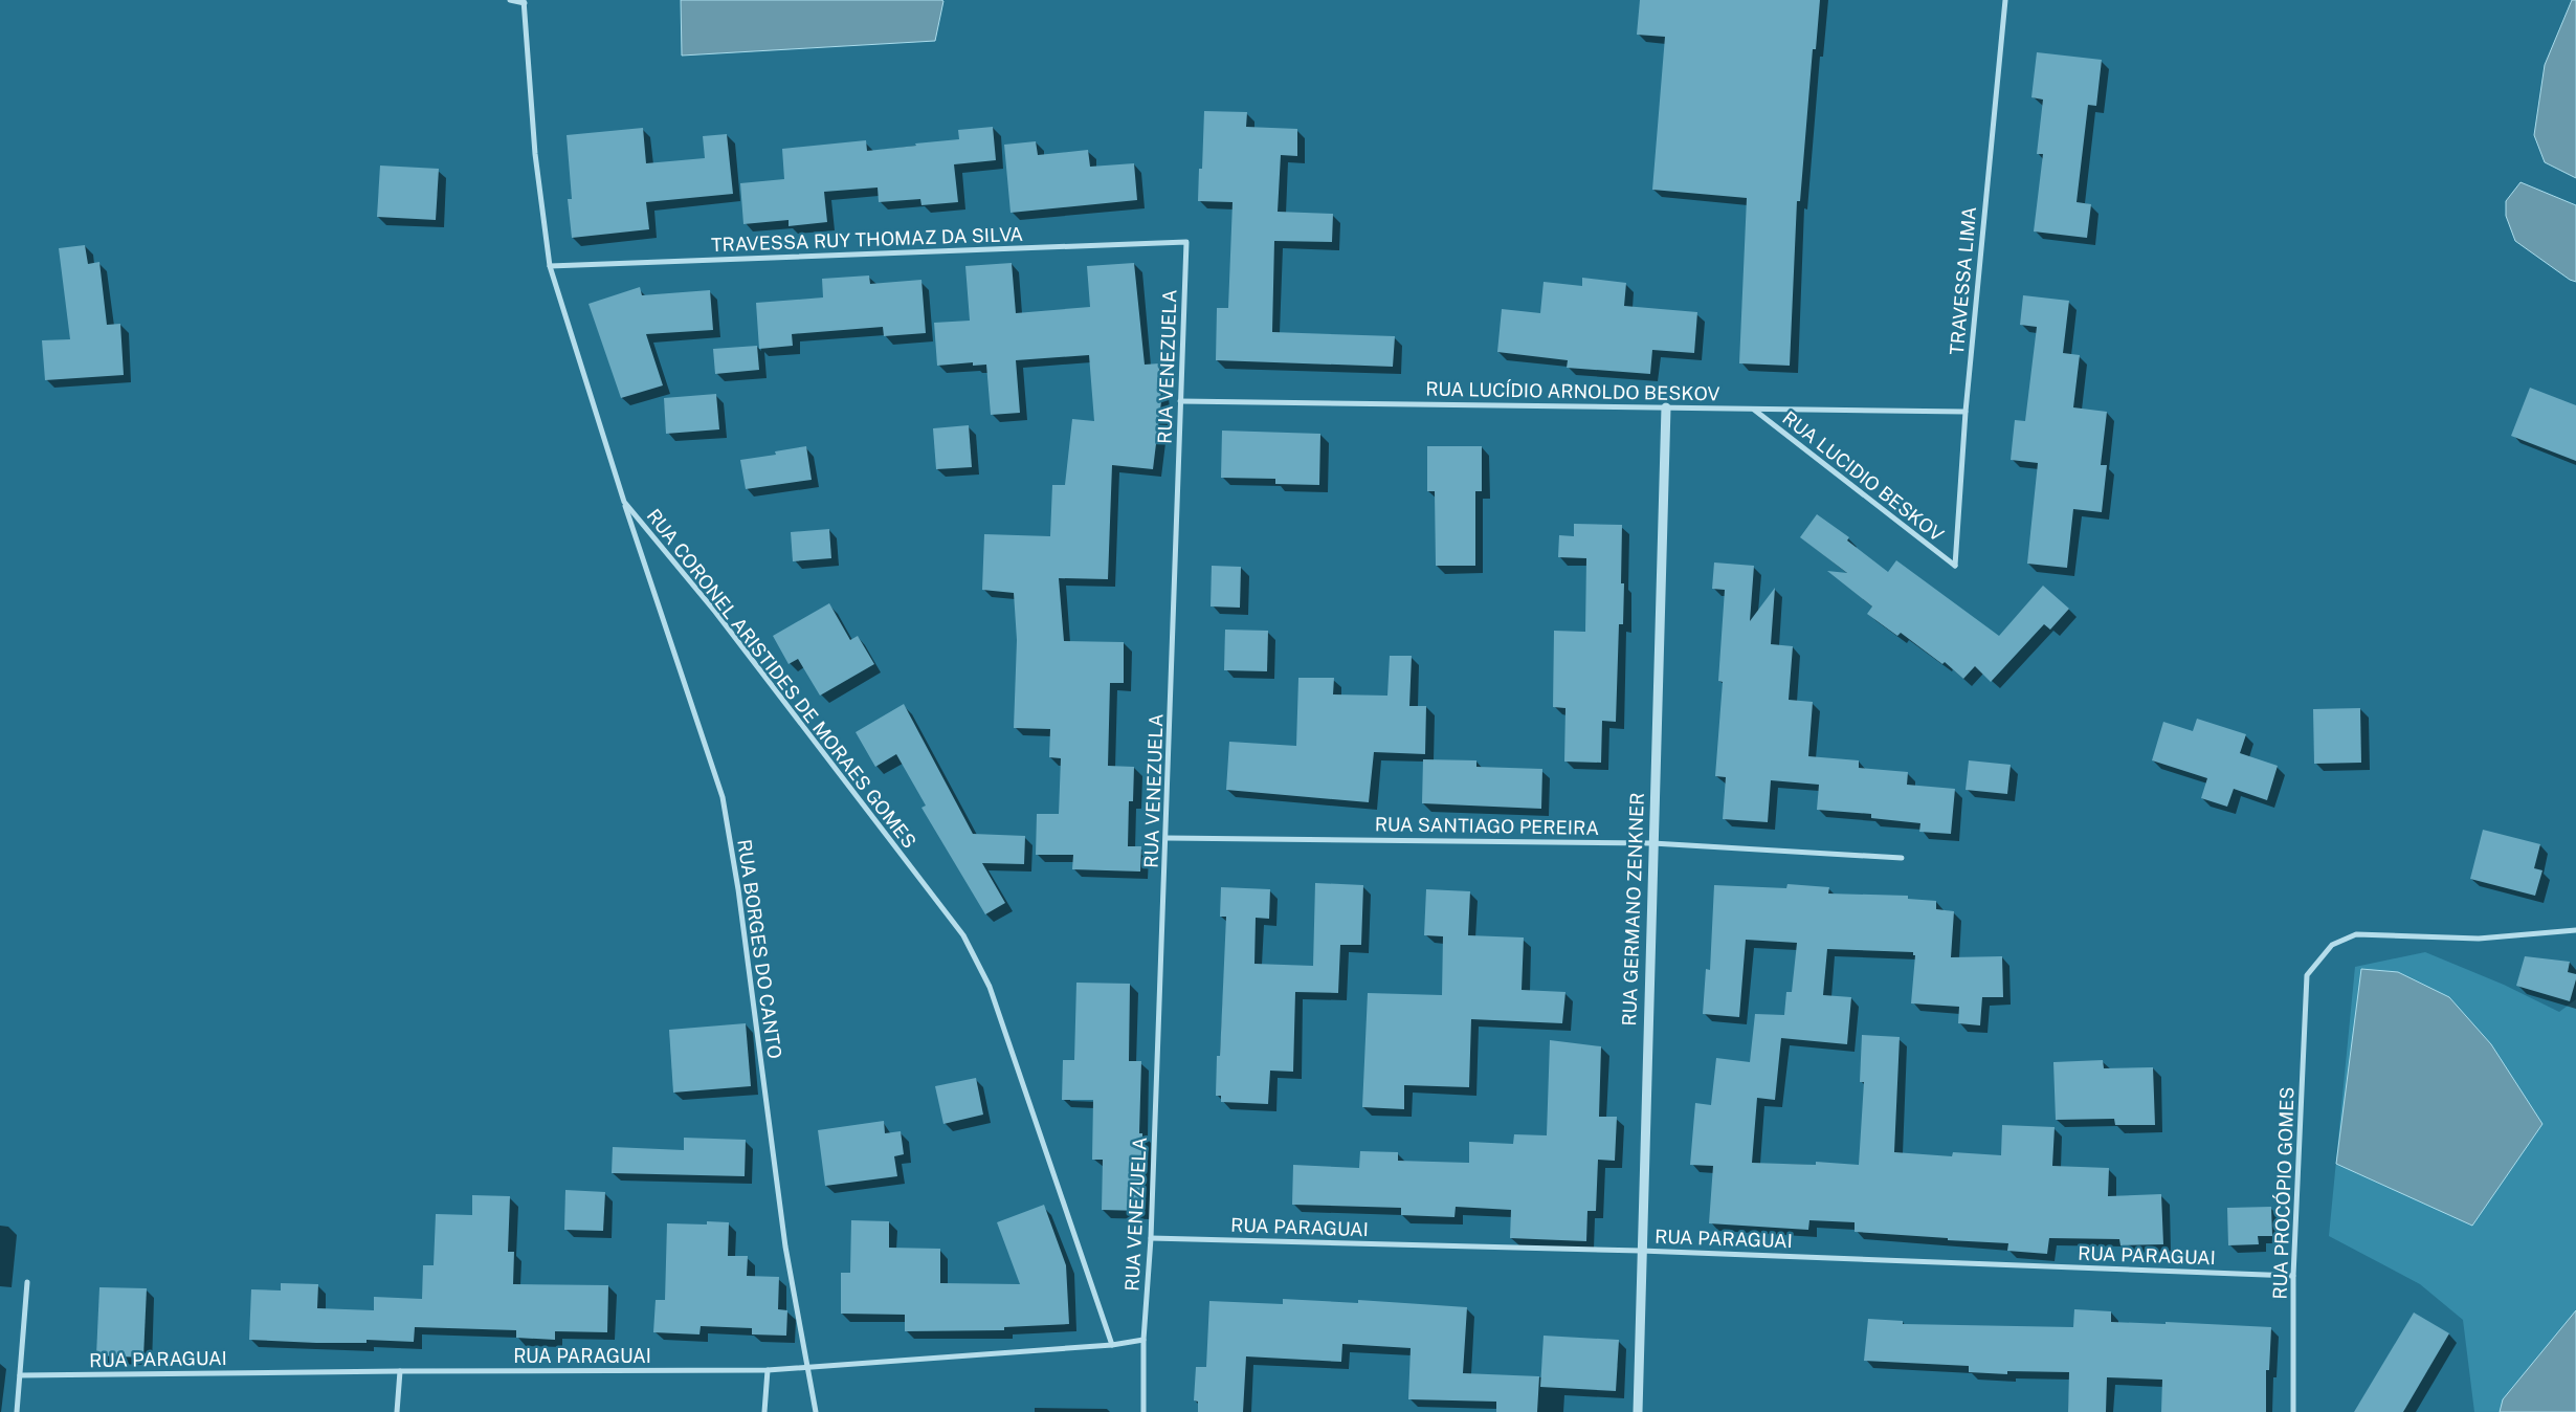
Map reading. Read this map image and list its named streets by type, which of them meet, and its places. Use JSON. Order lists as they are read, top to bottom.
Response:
{
  "streets": {
    "street": [
      "TRAVESSA RUY THOMAZ DA SILVA",
      "TRAVESSA LIMA",
      "RUA VENEZUELA",
      "RUA LUCÍDIO ARNOLDO BESKOV",
      "RUA LUCIDIO BESKOV",
      "RUA CORONEL ARISTIDES DE MORAES GOMES",
      "RUA SANTIAGO PEREIRA",
      "RUA GERMANO ZENKNER",
      "RUA BORGES DO CANTO",
      "RUA PROCÓPIO GOMES",
      "RUA PARAGUAI"
    ]
  },
  "crossings": [
    ["TRAVESSA RUY THOMAZ DA SILVA", "RUA VENEZUELA"],
    ["TRAVESSA RUY THOMAZ DA SILVA", "RUA CORONEL ARISTIDES DE MORAES GOMES"],
    ["TRAVESSA LIMA", "RUA LUCÍDIO ARNOLDO BESKOV"],
    ["TRAVESSA LIMA", "RUA LUCIDIO BESKOV"],
    ["RUA VENEZUELA", "RUA LUCÍDIO ARNOLDO BESKOV"],
    ["RUA VENEZUELA", "RUA SANTIAGO PEREIRA"],
    ["RUA VENEZUELA", "RUA PARAGUAI"],
    ["RUA LUCÍDIO ARNOLDO BESKOV", "RUA LUCIDIO BESKOV"],
    ["RUA LUCÍDIO ARNOLDO BESKOV", "RUA GERMANO ZENKNER"],
    ["RUA CORONEL ARISTIDES DE MORAES GOMES", "RUA BORGES DO CANTO"],
    ["RUA CORONEL ARISTIDES DE MORAES GOMES", "RUA PARAGUAI"],
    ["RUA SANTIAGO PEREIRA", "RUA GERMANO ZENKNER"],
    ["RUA GERMANO ZENKNER", "RUA PARAGUAI"],
    ["RUA BORGES DO CANTO", "RUA PARAGUAI"],
    ["RUA PROCÓPIO GOMES", "RUA PARAGUAI"]
  ]
}
